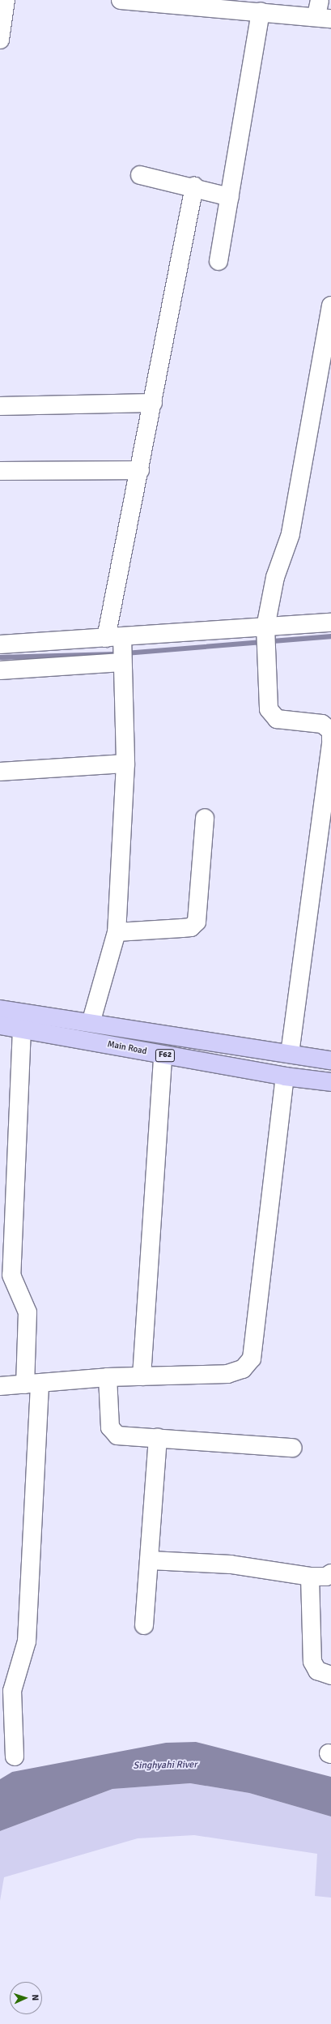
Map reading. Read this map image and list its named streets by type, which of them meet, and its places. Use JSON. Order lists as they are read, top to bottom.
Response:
{
  "streets": {
    "main road": ["Main Road", "F62"]
  },
  "water": ["Singhyahi River"],
  "north": "right"
}
